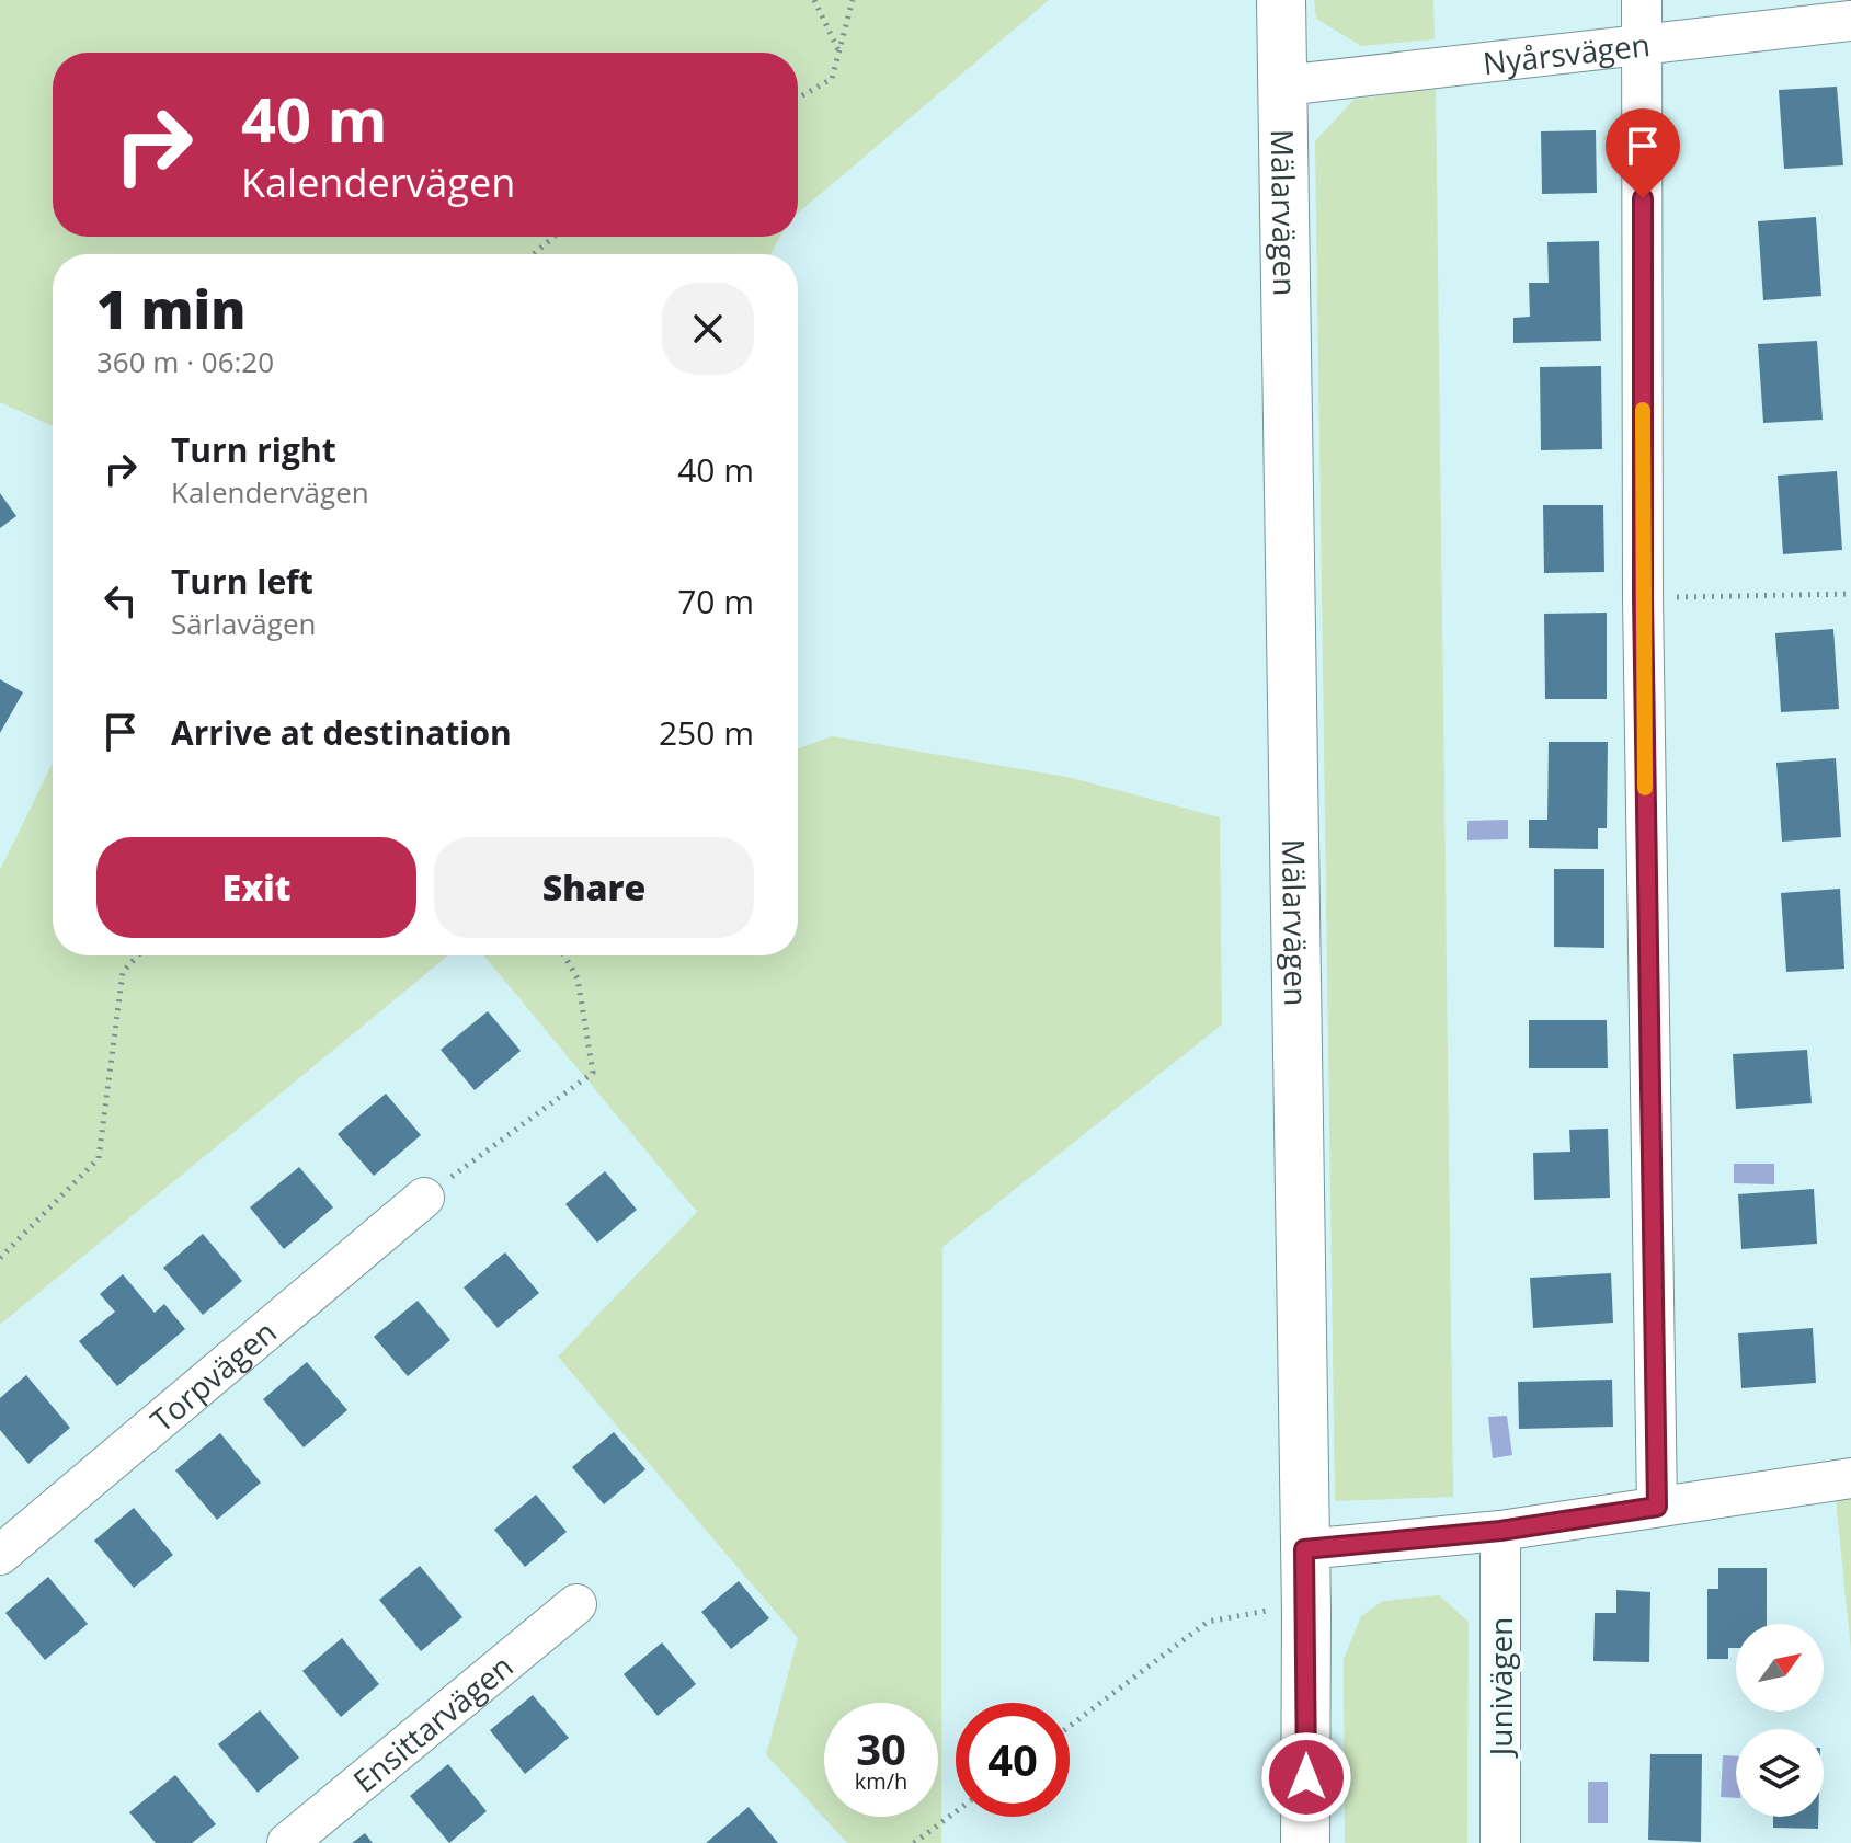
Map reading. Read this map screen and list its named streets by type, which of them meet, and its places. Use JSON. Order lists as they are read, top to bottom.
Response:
{
  "streets": {
    "street": [
      "Nyårsvägen",
      "Mälarvägen",
      "Torpvägen",
      "Junivägen",
      "Ensittarvägen"
    ]
  },
  "crossings": [
    ["Nyårsvägen", "Mälarvägen"]
  ],
  "north": "top right",
  "page": {
    "turn": ["40 m", "Kalendervägen"],
    "heading": ["1 min", "360 m · 06:20"],
    "list": [
      {
        "name": "Turn right",
        "note": "Kalendervägen",
        "value": "40 m"
      },
      {
        "name": "Turn left",
        "note": "Särlavägen",
        "value": "70 m"
      },
      {
        "name": "Arrive at destination",
        "value": "250 m"
      }
    ],
    "buttons": ["Exit", "Share"],
    "speed": "30 km/h",
    "limit": "40"
  }
}
